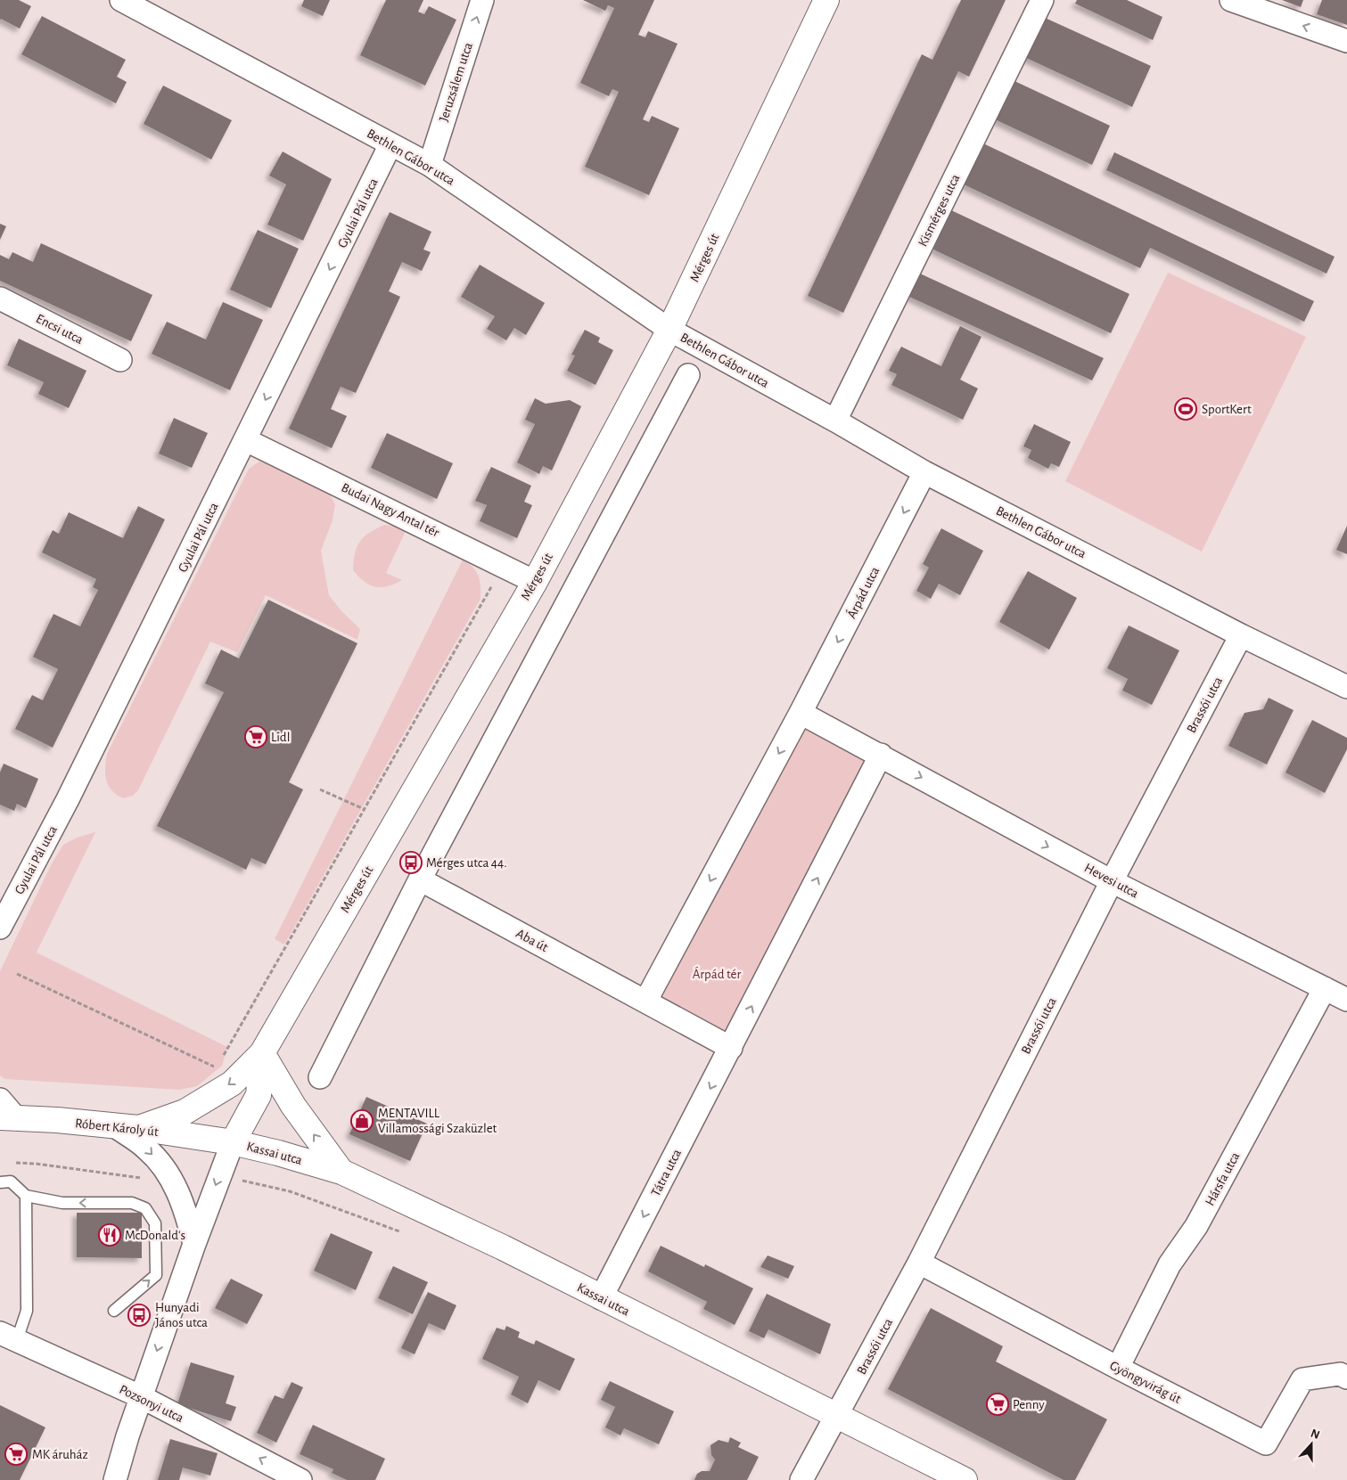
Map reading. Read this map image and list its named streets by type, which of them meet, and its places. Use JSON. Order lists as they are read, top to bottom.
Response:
{
  "streets": {
    "main road": ["Mérges út", "Róbert Károly út", "Kassai utca"],
    "street": [
      "Jeruzsálem utca",
      "Bethlen Gábor utca",
      "Kismérges utca",
      "Gyulai Pál utca",
      "Encsi utca",
      "Budai Nagy Antal tér",
      "Árpád utca",
      "Brassói utca",
      "Hevesi utca",
      "Aba út",
      "Tátra utca",
      "Hársfa utca",
      "Gyöngyvirág út",
      "Pozsonyi utca"
    ]
  },
  "crossings": [
    ["Jeruzsálem utca", "Bethlen Gábor utca"],
    ["Bethlen Gábor utca", "Kismérges utca"],
    ["Bethlen Gábor utca", "Gyulai Pál utca"],
    ["Bethlen Gábor utca", "Mérges út"],
    ["Bethlen Gábor utca", "Árpád utca"],
    ["Bethlen Gábor utca", "Brassói utca"],
    ["Gyulai Pál utca", "Budai Nagy Antal tér"],
    ["Mérges út", "Budai Nagy Antal tér"],
    ["Mérges út", "Róbert Károly út"],
    ["Mérges út", "Kassai utca"],
    ["Brassói utca", "Hevesi utca"],
    ["Brassói utca", "Kassai utca"],
    ["Brassói utca", "Gyöngyvirág út"],
    ["Hevesi utca", "Hársfa utca"],
    ["Róbert Károly út", "Kassai utca"],
    ["Kassai utca", "Tátra utca"],
    ["Hársfa utca", "Gyöngyvirág út"]
  ],
  "one_way": [
    "Jeruzsálem utca",
    "Gyulai Pál utca",
    "Árpád utca",
    "Hevesi utca",
    "Tátra utca",
    "Pozsonyi utca"
  ],
  "parks": ["Árpád tér"],
  "places": {
    "sports": ["SportKert"],
    "supermarket": ["Lidl", "Penny", "MK áruház"],
    "bus stop": ["Mérges utca 44.", "Hunyadi János utca"],
    "shop": ["MENTAVILL Villamossági Szaküzlet"],
    "restaurant": ["McDonald's"]
  },
  "north": "top"
}
